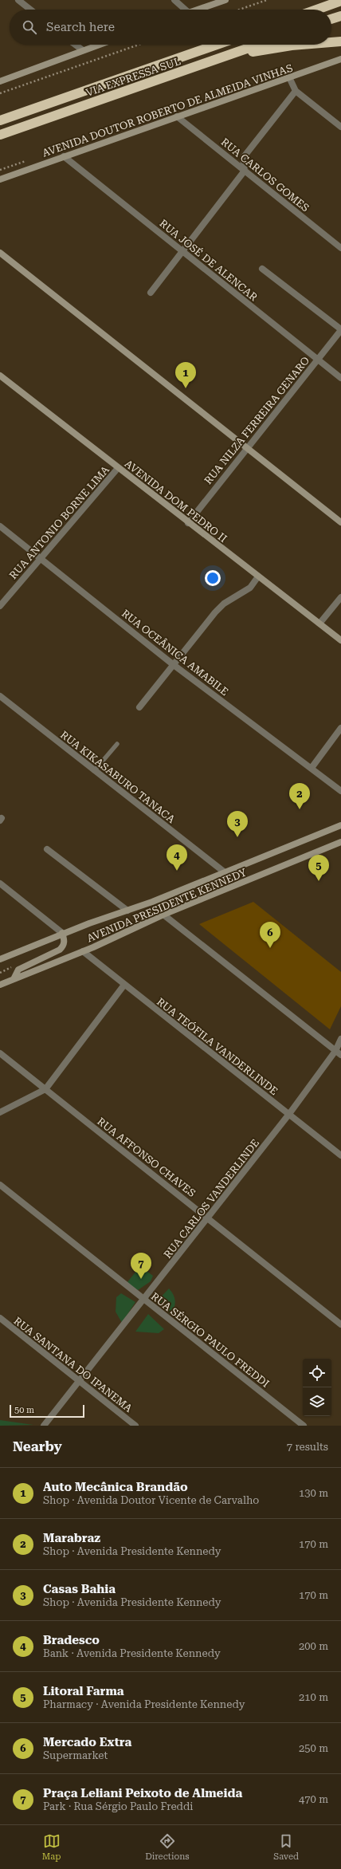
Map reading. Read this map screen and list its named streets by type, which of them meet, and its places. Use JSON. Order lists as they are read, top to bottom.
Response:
{
  "streets": {
    "highway": ["VIA EXPRESSA SUL"],
    "main road": ["AVENIDA DOUTOR ROBERTO DE ALMEIDA VINHAS", "AVENIDA DOM PEDRO II", "AVENIDA PRESIDENTE KENNEDY"],
    "street": [
      "RUA CARLOS GOMES",
      "RUA JOSÉ DE ALENCAR",
      "RUA NILZA FERREIRA GENARO",
      "RUA ANTONIO BORNE LIMA",
      "RUA OCEÂNICA AMABILE",
      "RUA KIKASABURO TANACA",
      "RUA TEÓFILA VANDERLINDE",
      "RUA AFFONSO CHAVES",
      "RUA CARLOS VANDERLINDE",
      "RUA SÉRGIO PAULO FREDDI",
      "RUA SANTANA DO IPANEMA"
    ]
  },
  "crossings": [
    ["AVENIDA DOUTOR ROBERTO DE ALMEIDA VINHAS", "RUA CARLOS GOMES"],
    ["AVENIDA DOUTOR ROBERTO DE ALMEIDA VINHAS", "RUA JOSÉ DE ALENCAR"],
    ["RUA JOSÉ DE ALENCAR", "RUA NILZA FERREIRA GENARO"],
    ["RUA NILZA FERREIRA GENARO", "AVENIDA DOM PEDRO II"],
    ["AVENIDA DOM PEDRO II", "RUA ANTONIO BORNE LIMA"],
    ["RUA ANTONIO BORNE LIMA", "RUA OCEÂNICA AMABILE"],
    ["RUA KIKASABURO TANACA", "AVENIDA PRESIDENTE KENNEDY"],
    ["AVENIDA PRESIDENTE KENNEDY", "RUA TEÓFILA VANDERLINDE"],
    ["RUA TEÓFILA VANDERLINDE", "RUA CARLOS VANDERLINDE"],
    ["RUA AFFONSO CHAVES", "RUA CARLOS VANDERLINDE"],
    ["RUA CARLOS VANDERLINDE", "RUA SÉRGIO PAULO FREDDI"],
    ["RUA CARLOS VANDERLINDE", "RUA SANTANA DO IPANEMA"]
  ],
  "scale_bar": "50 m",
  "page": {
    "search": "Search here",
    "pins": [
      "1",
      "2",
      "3",
      "4",
      "5",
      "6",
      "7"
    ],
    "scale": "50 m",
    "heading": ["Nearby", "7 results"],
    "list": [
      {
        "mark": "1",
        "name": "Auto Mecânica Brandão",
        "note": "Shop · Avenida Doutor Vicente de Carvalho",
        "value": "130 m"
      },
      {
        "mark": "2",
        "name": "Marabraz",
        "note": "Shop · Avenida Presidente Kennedy",
        "value": "170 m"
      },
      {
        "mark": "3",
        "name": "Casas Bahia",
        "note": "Shop · Avenida Presidente Kennedy",
        "value": "170 m"
      },
      {
        "mark": "4",
        "name": "Bradesco",
        "note": "Bank · Avenida Presidente Kennedy",
        "value": "200 m"
      },
      {
        "mark": "5",
        "name": "Litoral Farma",
        "note": "Pharmacy · Avenida Presidente Kennedy",
        "value": "210 m"
      },
      {
        "mark": "6",
        "name": "Mercado Extra",
        "note": "Supermarket",
        "value": "250 m"
      },
      {
        "mark": "7",
        "name": "Praça Leliani Peixoto de Almeida",
        "note": "Park · Rua Sérgio Paulo Freddi",
        "value": "470 m"
      }
    ],
    "nav": ["Map", "Directions", "Saved"]
  }
}
